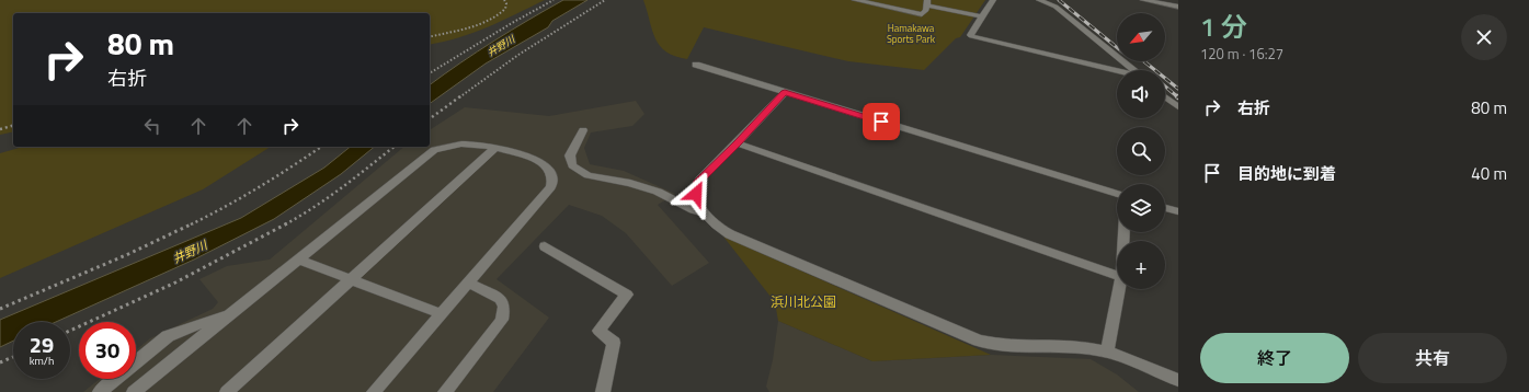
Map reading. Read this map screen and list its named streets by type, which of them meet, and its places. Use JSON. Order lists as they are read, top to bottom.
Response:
{
  "water": ["井野川"],
  "parks": ["Hamakawa Sports Park", "浜川北公園"],
  "north": "bottom left",
  "page": {
    "heading": ["1 分", "120 m · 16:27"],
    "map_buttons": "+",
    "turn": ["80 m", "右折"],
    "list": [
      {
        "name": "右折",
        "value": "80 m"
      },
      {
        "name": "目的地に到着",
        "value": "40 m"
      }
    ],
    "speed": "29 km/h",
    "limit": "30",
    "buttons": ["終了", "共有"]
  }
}
